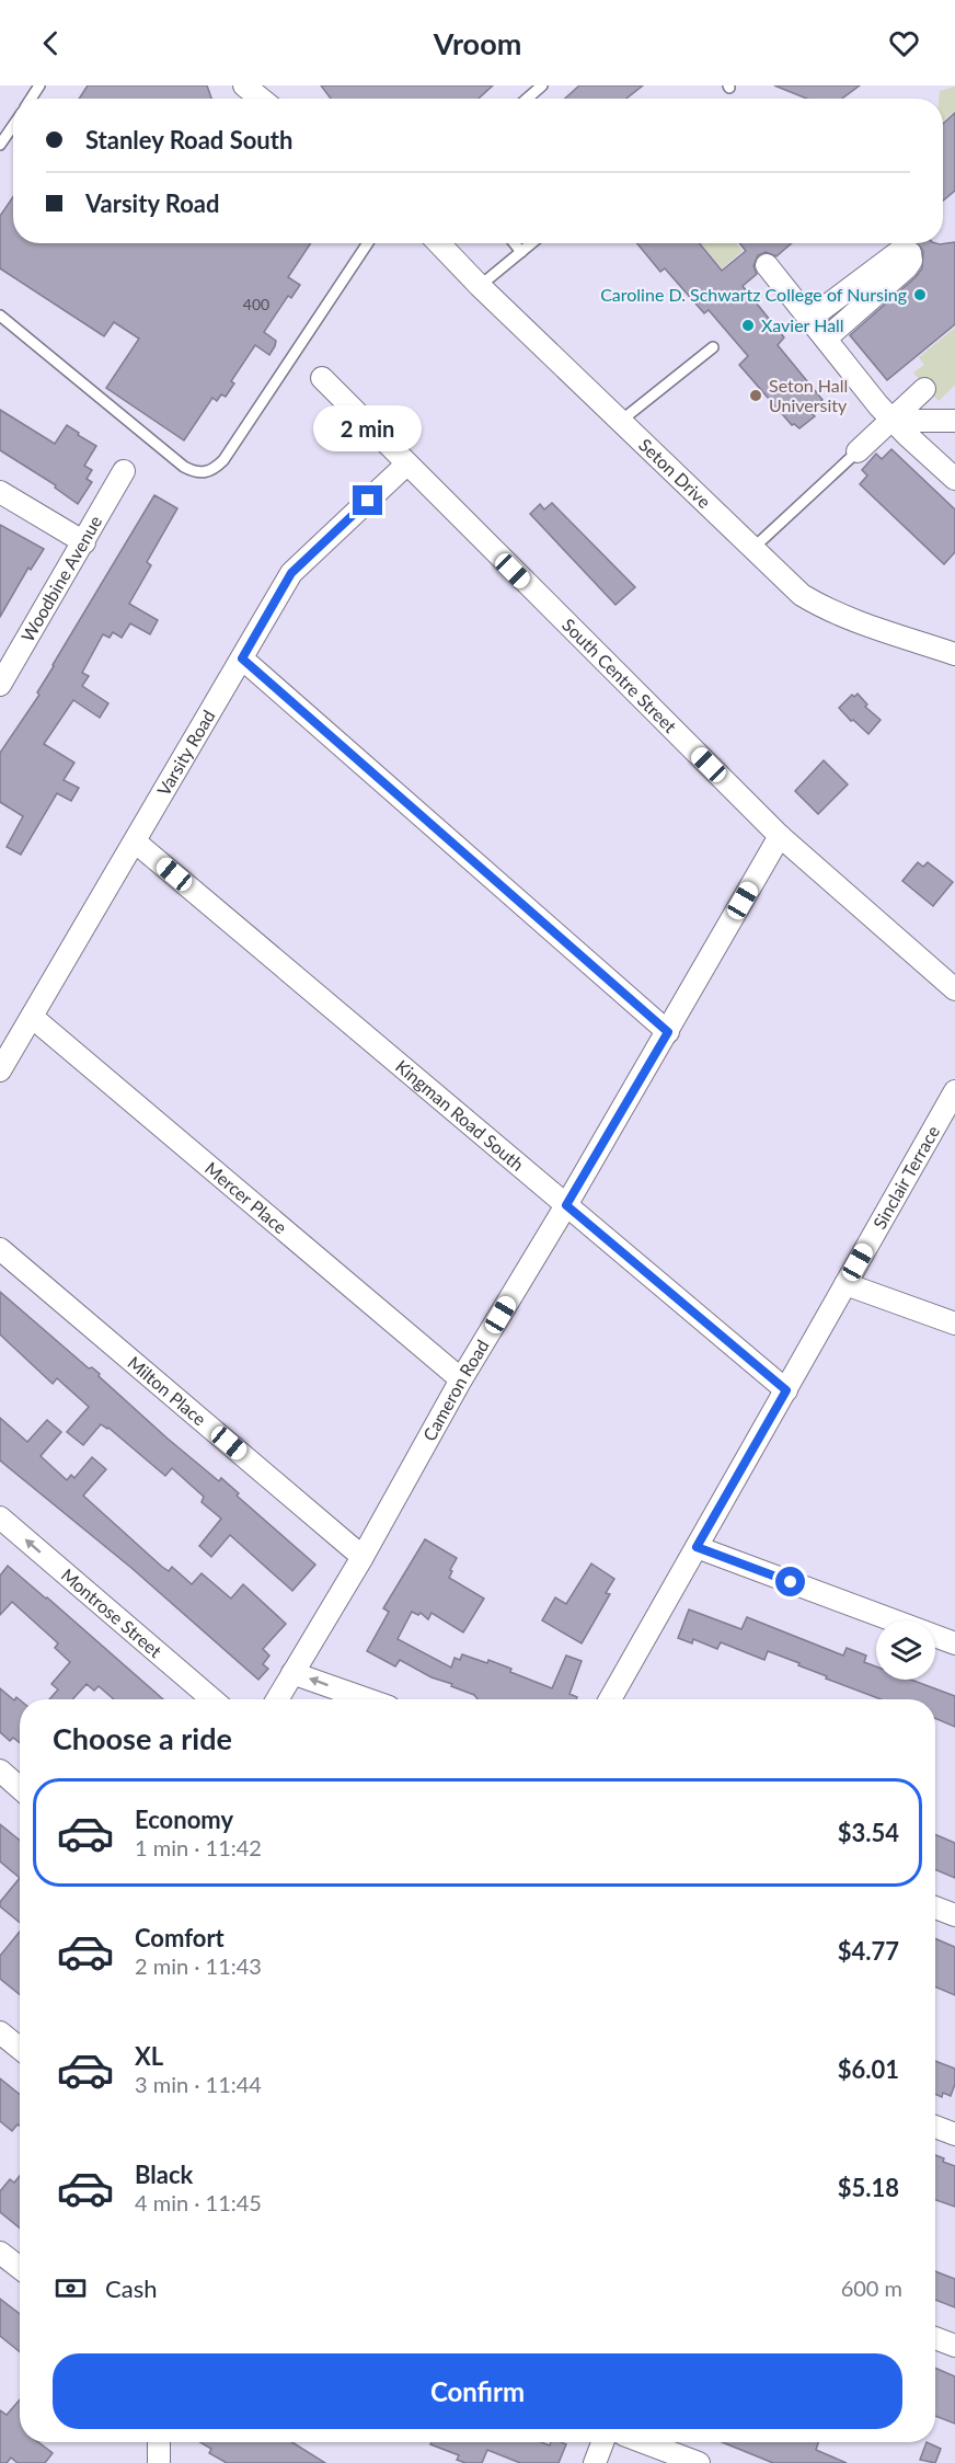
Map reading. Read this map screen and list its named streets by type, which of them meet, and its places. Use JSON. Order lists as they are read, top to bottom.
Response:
{
  "streets": {
    "street": [
      "Seton Drive",
      "Woodbine Avenue",
      "South Centre Street",
      "Varsity Road",
      "Kingman Road South",
      "Sinclair Terrace",
      "Mercer Place",
      "Milton Place",
      "Cameron Road",
      "Montrose Street"
    ]
  },
  "crossings": [
    ["South Centre Street", "Varsity Road"],
    ["South Centre Street", "Cameron Road"],
    ["Varsity Road", "Kingman Road South"],
    ["Varsity Road", "Mercer Place"],
    ["Kingman Road South", "Sinclair Terrace"],
    ["Kingman Road South", "Cameron Road"],
    ["Mercer Place", "Cameron Road"],
    ["Milton Place", "Cameron Road"]
  ],
  "one_way": ["Montrose Street"],
  "places": ["Caroline D. Schwartz College of Nursing", "Xavier Hall", "Seton Hall University"],
  "house_numbers": ["400"],
  "page": {
    "header": "Vroom",
    "banner": ["Stanley Road South", "Varsity Road"],
    "bubble": "2 min",
    "heading": "Choose a ride",
    "list": [
      {
        "name": "Economy",
        "note": "1 min · 11:42",
        "value": "$3.54"
      },
      {
        "name": "Comfort",
        "note": "2 min · 11:43",
        "value": "$4.77"
      },
      {
        "name": "XL",
        "note": "3 min · 11:44",
        "value": "$6.01"
      },
      {
        "name": "Black",
        "note": "4 min · 11:45",
        "value": "$5.18"
      }
    ],
    "pay": ["Cash", "600 m"],
    "buttons": "Confirm"
  }
}
